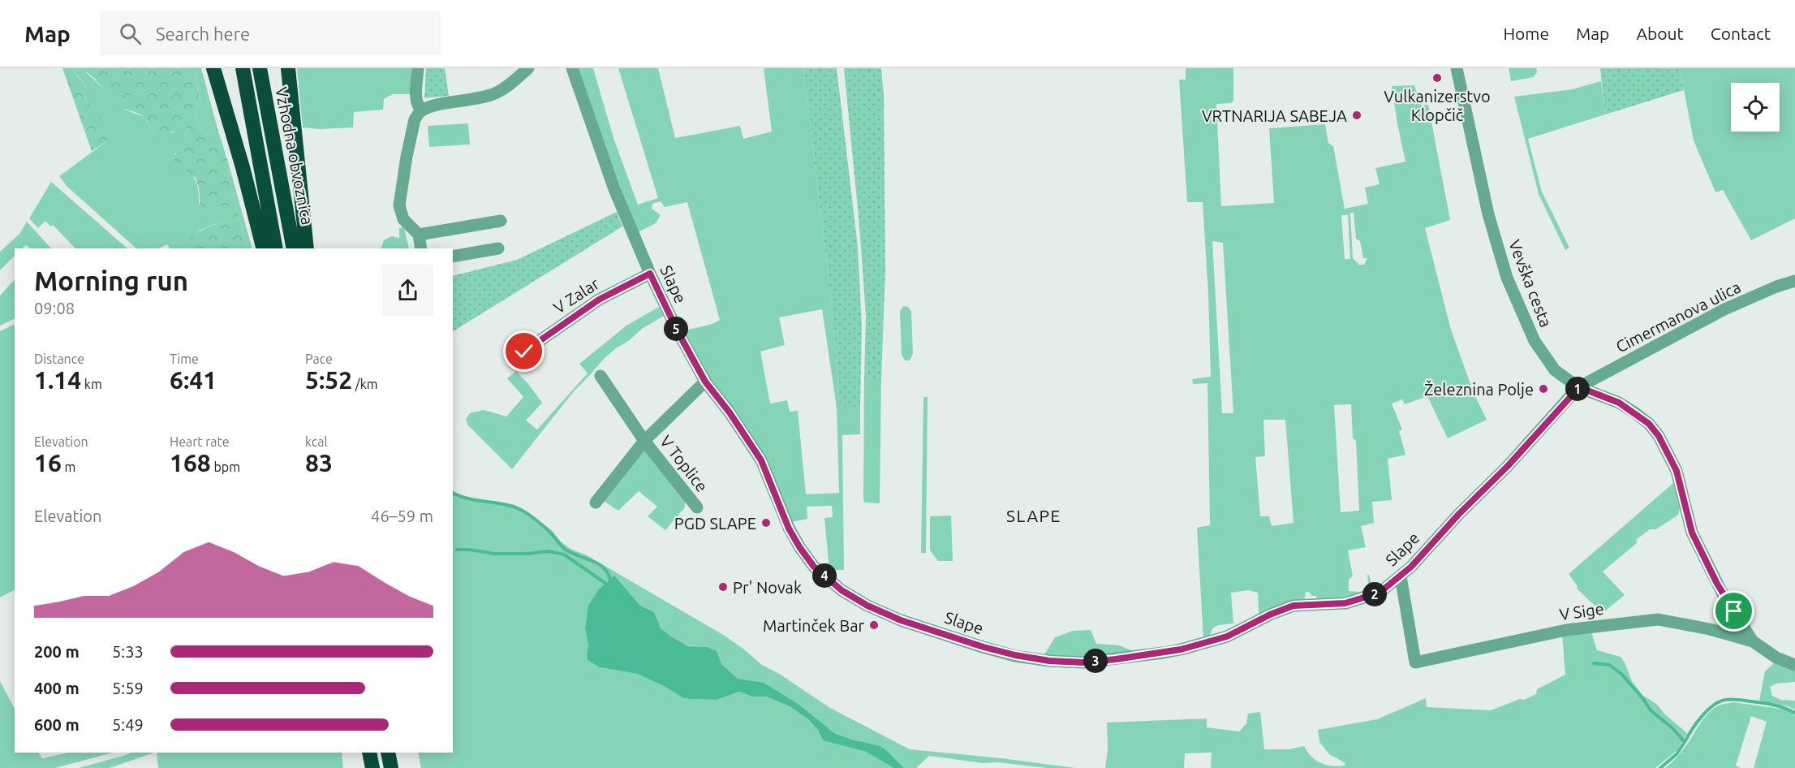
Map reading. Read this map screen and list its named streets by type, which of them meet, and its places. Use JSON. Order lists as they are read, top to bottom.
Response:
{
  "streets": {
    "highway": ["Vzhodna obvoznica"],
    "street": [
      "Vevška cesta",
      "Slape",
      "V Zalar",
      "Cimermanova ulica",
      "V Toplice",
      "V Sige"
    ]
  },
  "crossings": [
    ["Vevška cesta", "Slape"],
    ["Vevška cesta", "Cimermanova ulica"],
    ["Vevška cesta", "V Sige"],
    ["Slape", "V Zalar"],
    ["Slape", "Cimermanova ulica"],
    ["Slape", "V Toplice"],
    ["Slape", "V Sige"]
  ],
  "districts": ["SLAPE"],
  "places": [
    "Vulkanizerstvo Klopčič",
    "VRTNARIJA SABEJA",
    "Železnina Polje",
    "PGD SLAPE",
    "Pr' Novak",
    "Martinček Bar"
  ],
  "page": {
    "header": "Map",
    "search": "Search here",
    "nav": [
      "Home",
      "Map",
      "About",
      "Contact"
    ],
    "heading": ["Morning run", "09:08"],
    "pins": [
      "5",
      "1",
      "4",
      "2",
      "3"
    ],
    "stats": [
      ["Distance", "1.14 km"],
      ["Time", "6:41"],
      ["Pace", "5:52 /km"],
      ["Elevation", "16 m"],
      ["Heart rate", "168 bpm"],
      ["kcal", "83"]
    ],
    "chart": ["Elevation", "46–59 m"],
    "list": [
      {
        "name": "200 m",
        "note": "5:33"
      },
      {
        "name": "400 m",
        "note": "5:59"
      },
      {
        "name": "600 m",
        "note": "5:49"
      }
    ]
  }
}
